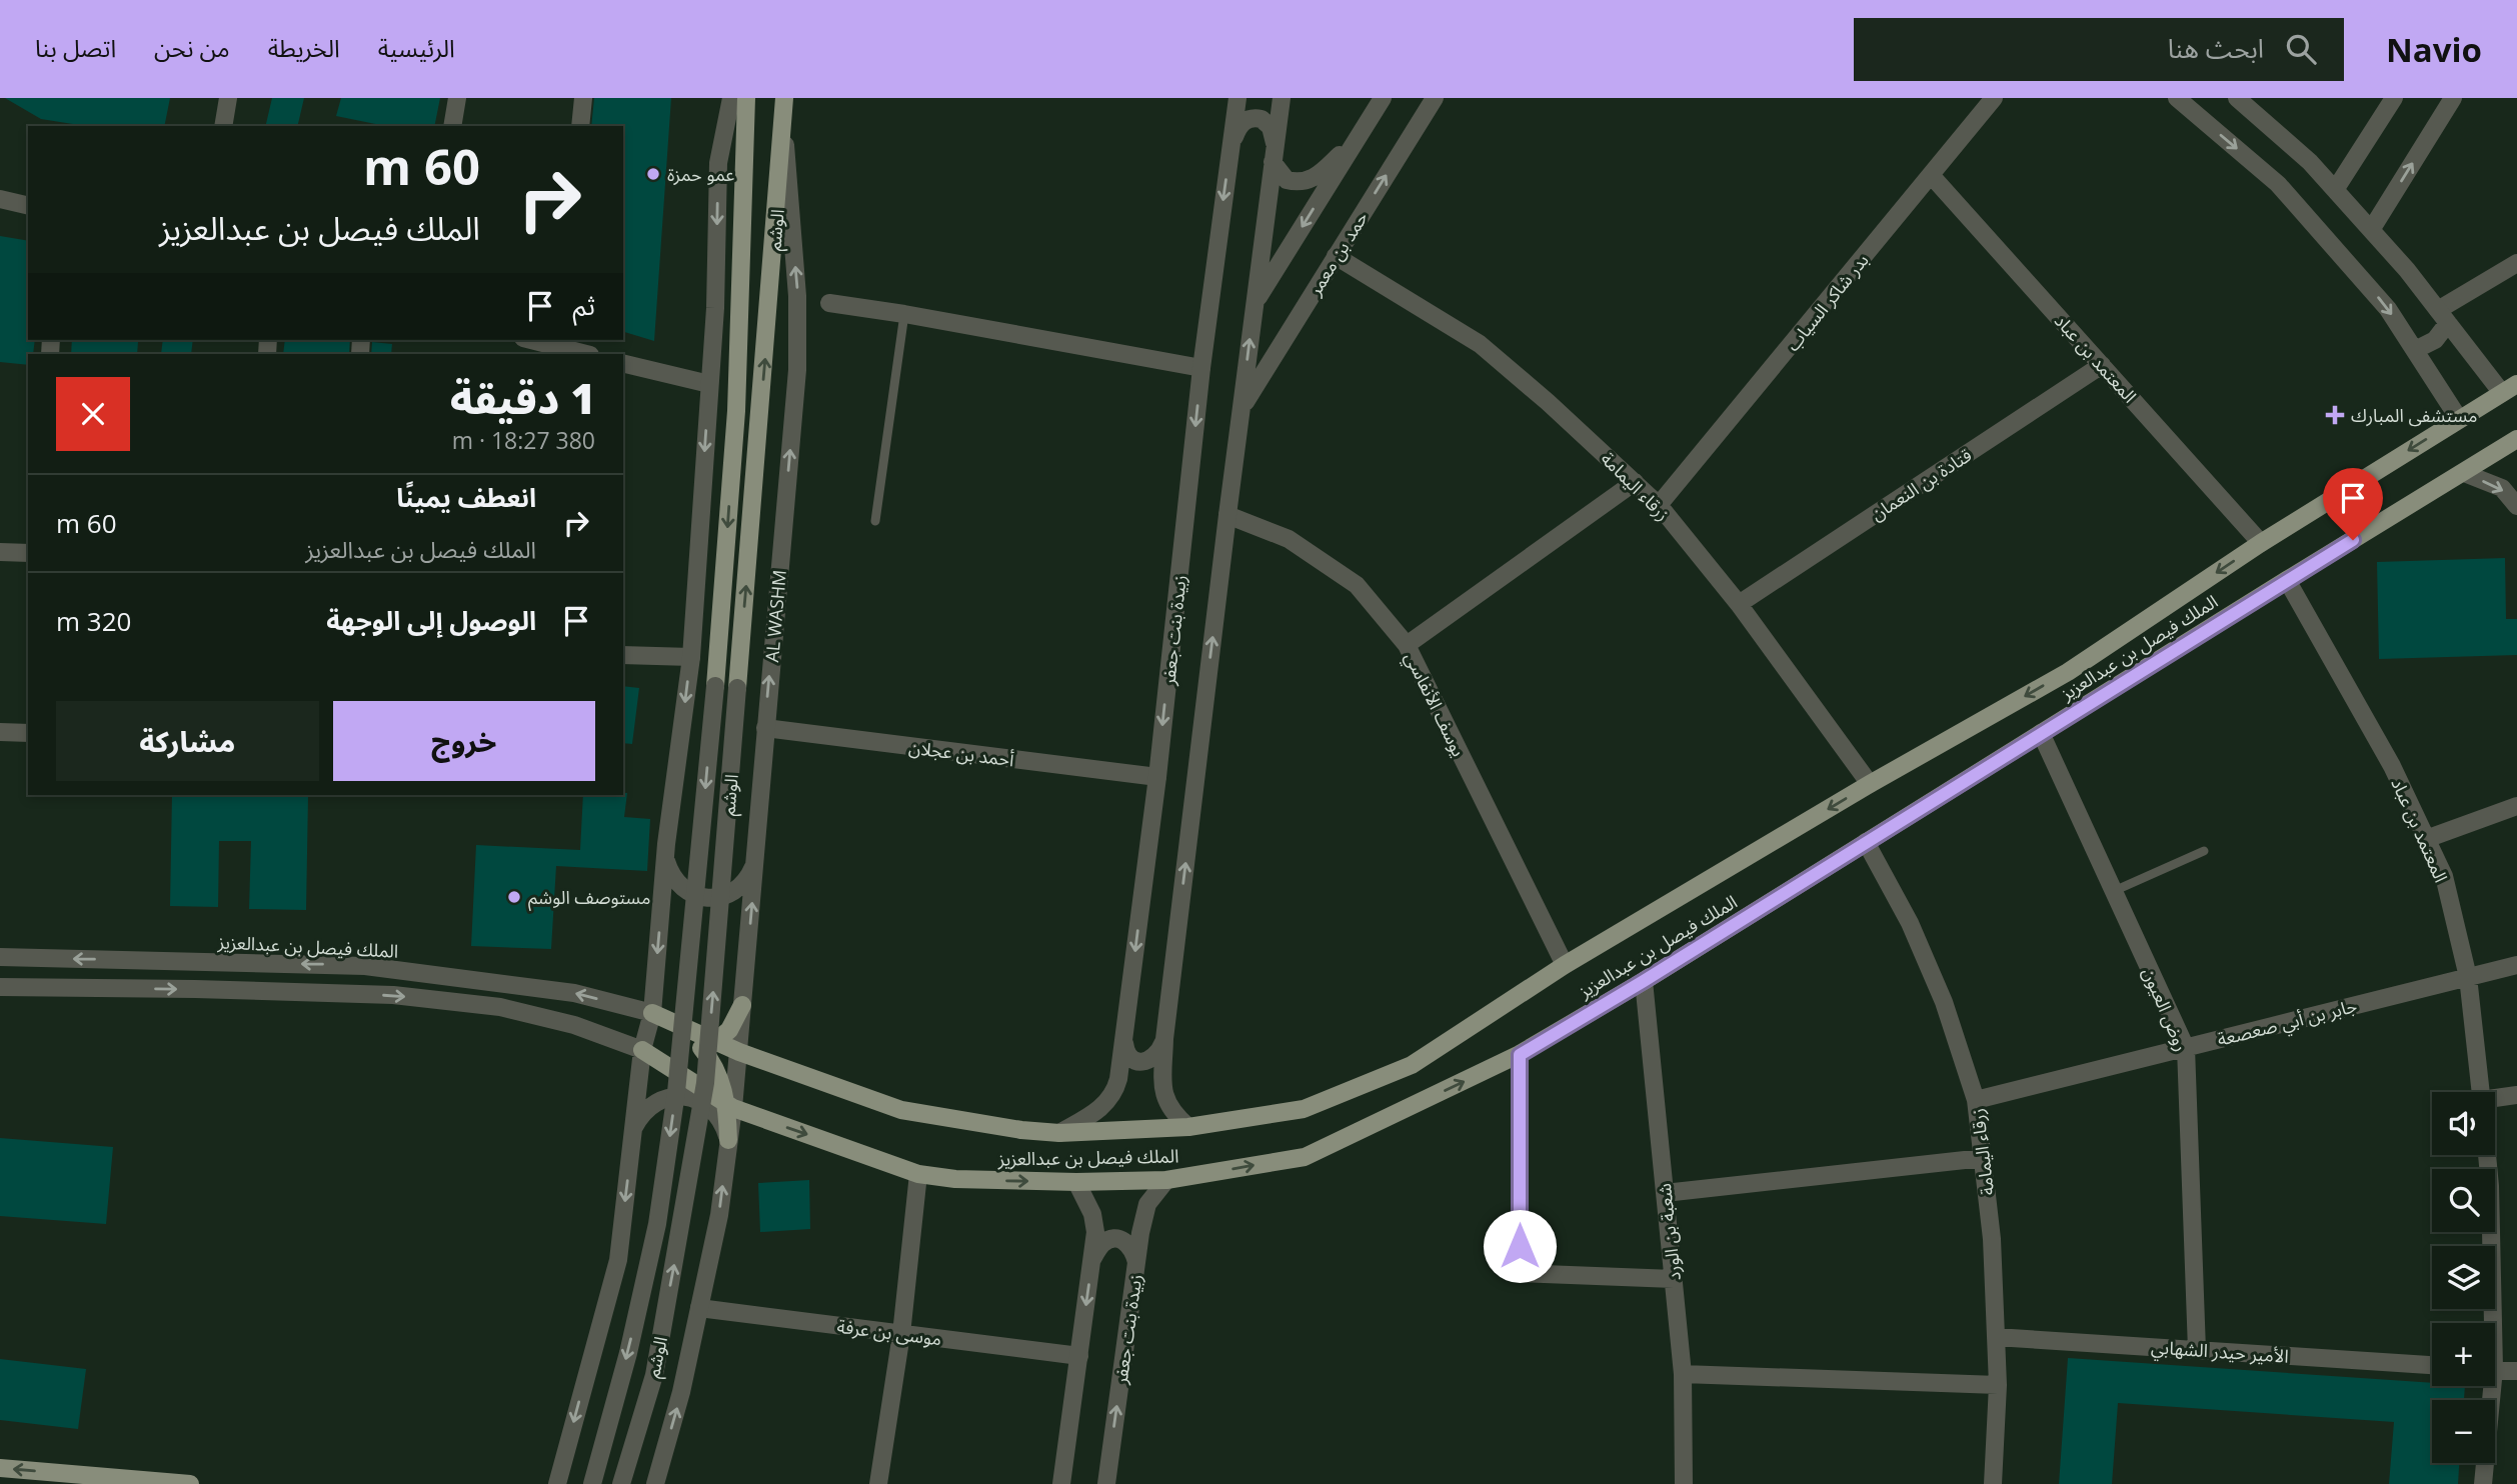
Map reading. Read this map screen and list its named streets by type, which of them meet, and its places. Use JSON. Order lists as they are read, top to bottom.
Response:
{
  "streets": {
    "main road": ["الوشم", "الملك فيصل بن عبدالعزيز"],
    "street": [
      "حمد بن معمر",
      "بدر شاكر السياب",
      "المعتمد بن عباد",
      "قتادة بن النعمان",
      "زرقاء اليمامة",
      "AL WASHM",
      "زبيدة بنت جعفر",
      "يوسف الأنفاسي",
      "أحمد بن عجلان",
      "روض العيون",
      "جابر بن أبي صعصعة",
      "شعبة بن الورد",
      "موسى بن عرفة",
      "الأمير حيدر الشهابي"
    ]
  },
  "crossings": [
    ["الوشم", "AL WASHM"],
    ["الوشم", "موسى بن عرفة"],
    ["حمد بن معمر", "زرقاء اليمامة"],
    ["بدر شاكر السياب", "المعتمد بن عباد"],
    ["بدر شاكر السياب", "زرقاء اليمامة"],
    ["المعتمد بن عباد", "قتادة بن النعمان"],
    ["المعتمد بن عباد", "الملك فيصل بن عبدالعزيز"],
    ["المعتمد بن عباد", "جابر بن أبي صعصعة"],
    ["قتادة بن النعمان", "زرقاء اليمامة"],
    ["زرقاء اليمامة", "الملك فيصل بن عبدالعزيز"],
    ["زرقاء اليمامة", "جابر بن أبي صعصعة"],
    ["زرقاء اليمامة", "الأمير حيدر الشهابي"],
    ["AL WASHM", "الملك فيصل بن عبدالعزيز"],
    ["AL WASHM", "أحمد بن عجلان"],
    ["زبيدة بنت جعفر", "الملك فيصل بن عبدالعزيز"],
    ["زبيدة بنت جعفر", "أحمد بن عجلان"],
    ["الملك فيصل بن عبدالعزيز", "يوسف الأنفاسي"],
    ["الملك فيصل بن عبدالعزيز", "روض العيون"],
    ["الملك فيصل بن عبدالعزيز", "شعبة بن الورد"],
    ["روض العيون", "جابر بن أبي صعصعة"],
    ["روض العيون", "الأمير حيدر الشهابي"]
  ],
  "places": {
    "other": ["عمو حمزة", "مستوصف الوشم"],
    "health": ["مستشفى المبارك"]
  },
  "page": {
    "header": "Navio",
    "search": "ابحث هنا",
    "nav": [
      "الرئيسية",
      "الخريطة",
      "من نحن",
      "اتصل بنا"
    ],
    "turn": ["60 m", "الملك فيصل بن عبدالعزيز"],
    "then": "ثم",
    "heading": ["1 دقيقة", "380 m · 18:27"],
    "list": [
      {
        "name": "انعطف يمينًا",
        "note": "الملك فيصل بن عبدالعزيز",
        "value": "60 m"
      },
      {
        "name": "الوصول إلى الوجهة",
        "value": "320 m"
      }
    ],
    "buttons": ["خروج", "مشاركة"],
    "map_buttons": ["+", "−"]
  }
}
